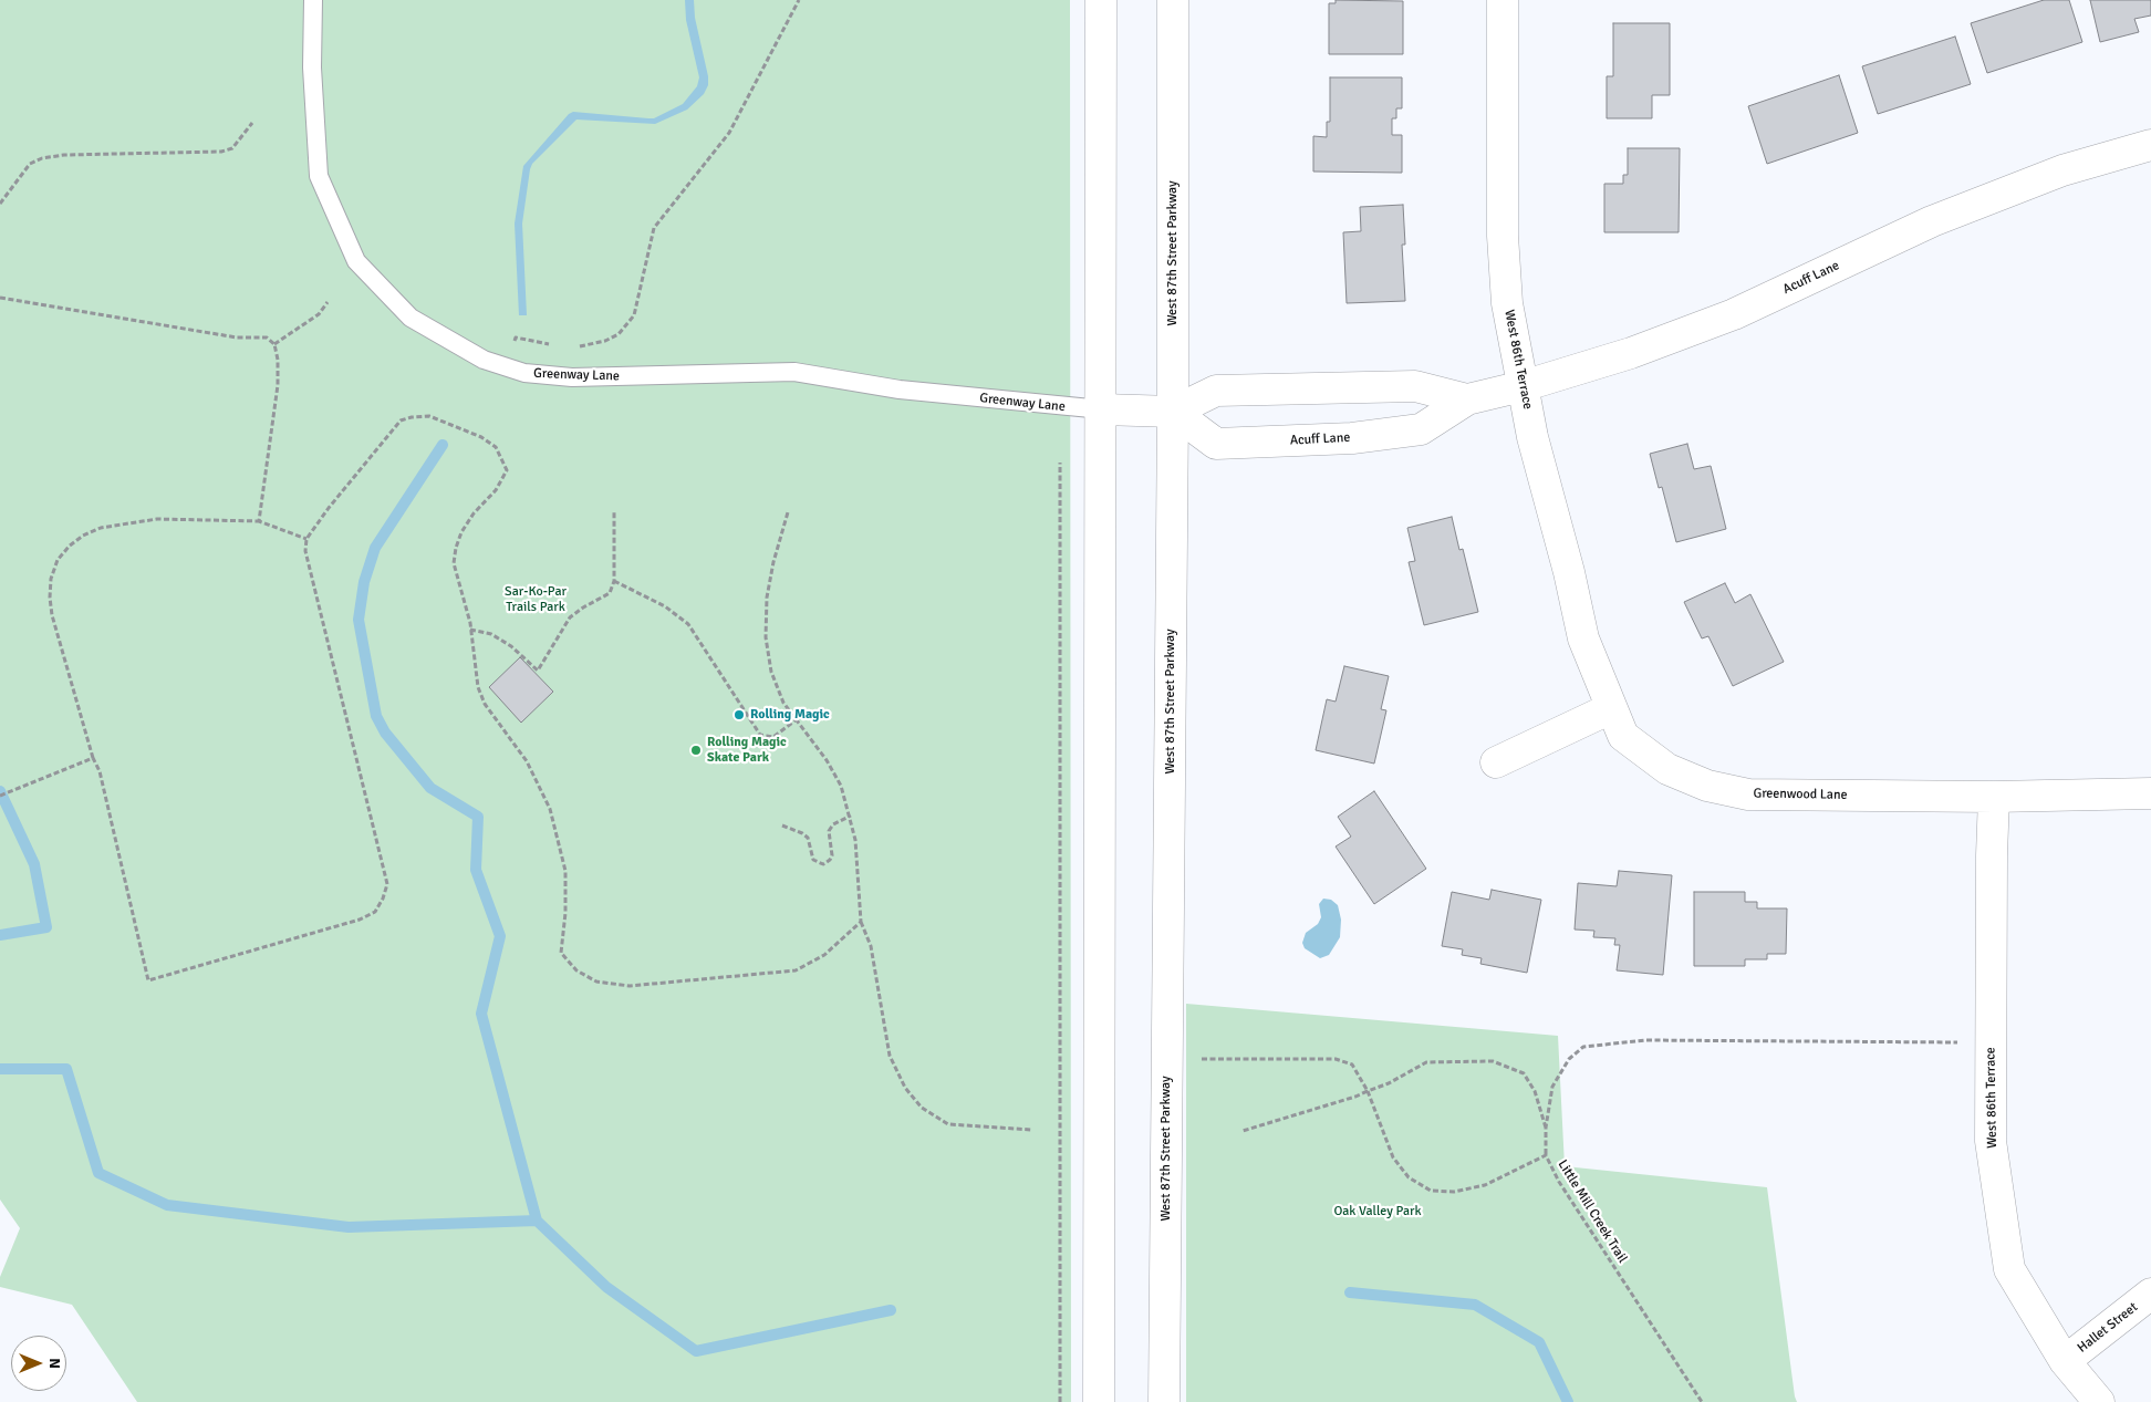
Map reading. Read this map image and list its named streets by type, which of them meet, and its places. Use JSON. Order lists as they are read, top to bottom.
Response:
{
  "streets": {
    "street": [
      "West 87th Street Parkway",
      "Acuff Lane",
      "West 86th Terrace",
      "Greenwood Lane",
      "Hallet Street"
    ],
    "lane": ["Greenway Lane"],
    "path": ["Little Mill Creek Trail"]
  },
  "crossings": [
    ["West 87th Street Parkway", "Acuff Lane"],
    ["Acuff Lane", "West 86th Terrace"],
    ["Acuff Lane", "Greenway Lane"],
    ["West 86th Terrace", "Greenwood Lane"],
    ["West 86th Terrace", "Hallet Street"]
  ],
  "parks": ["Sar-Ko-Par Trails Park", "Oak Valley Park"],
  "places": ["Rolling Magic", "Rolling Magic Skate Park"],
  "north": "right"
}
